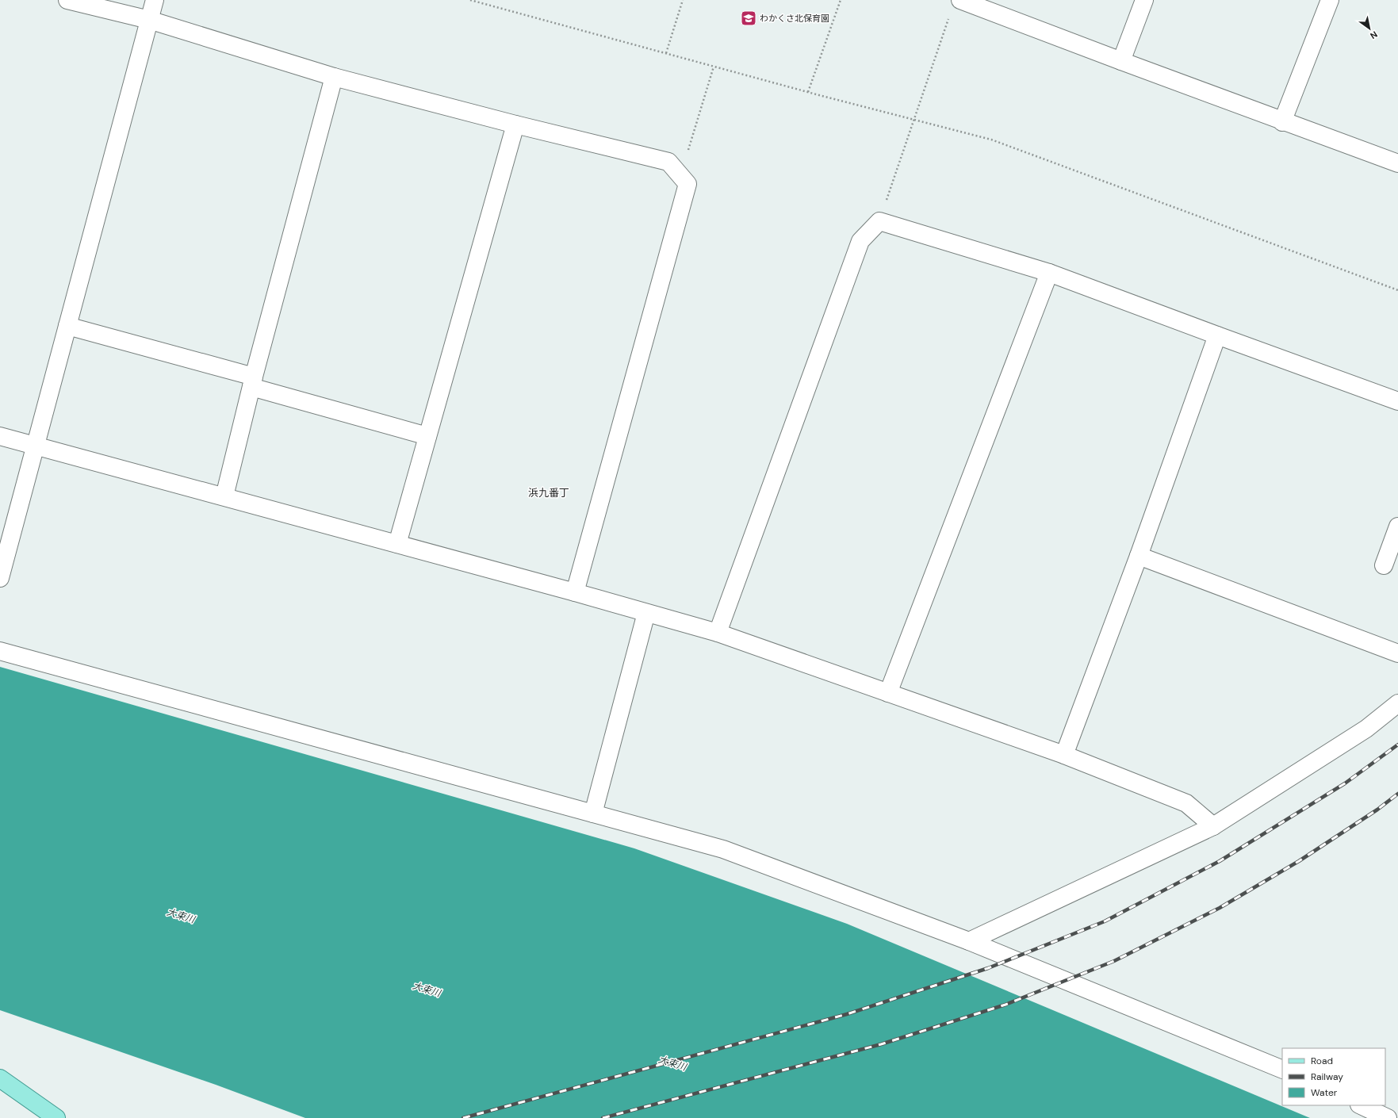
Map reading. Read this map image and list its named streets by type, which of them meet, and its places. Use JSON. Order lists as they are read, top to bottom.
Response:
{
  "districts": ["浜九番丁"],
  "water": ["大束川"],
  "places": {
    "school or university": ["わかくさ北保育園"]
  },
  "legend": ["Road", "Railway", "Water"],
  "north": "bottom right"
}
